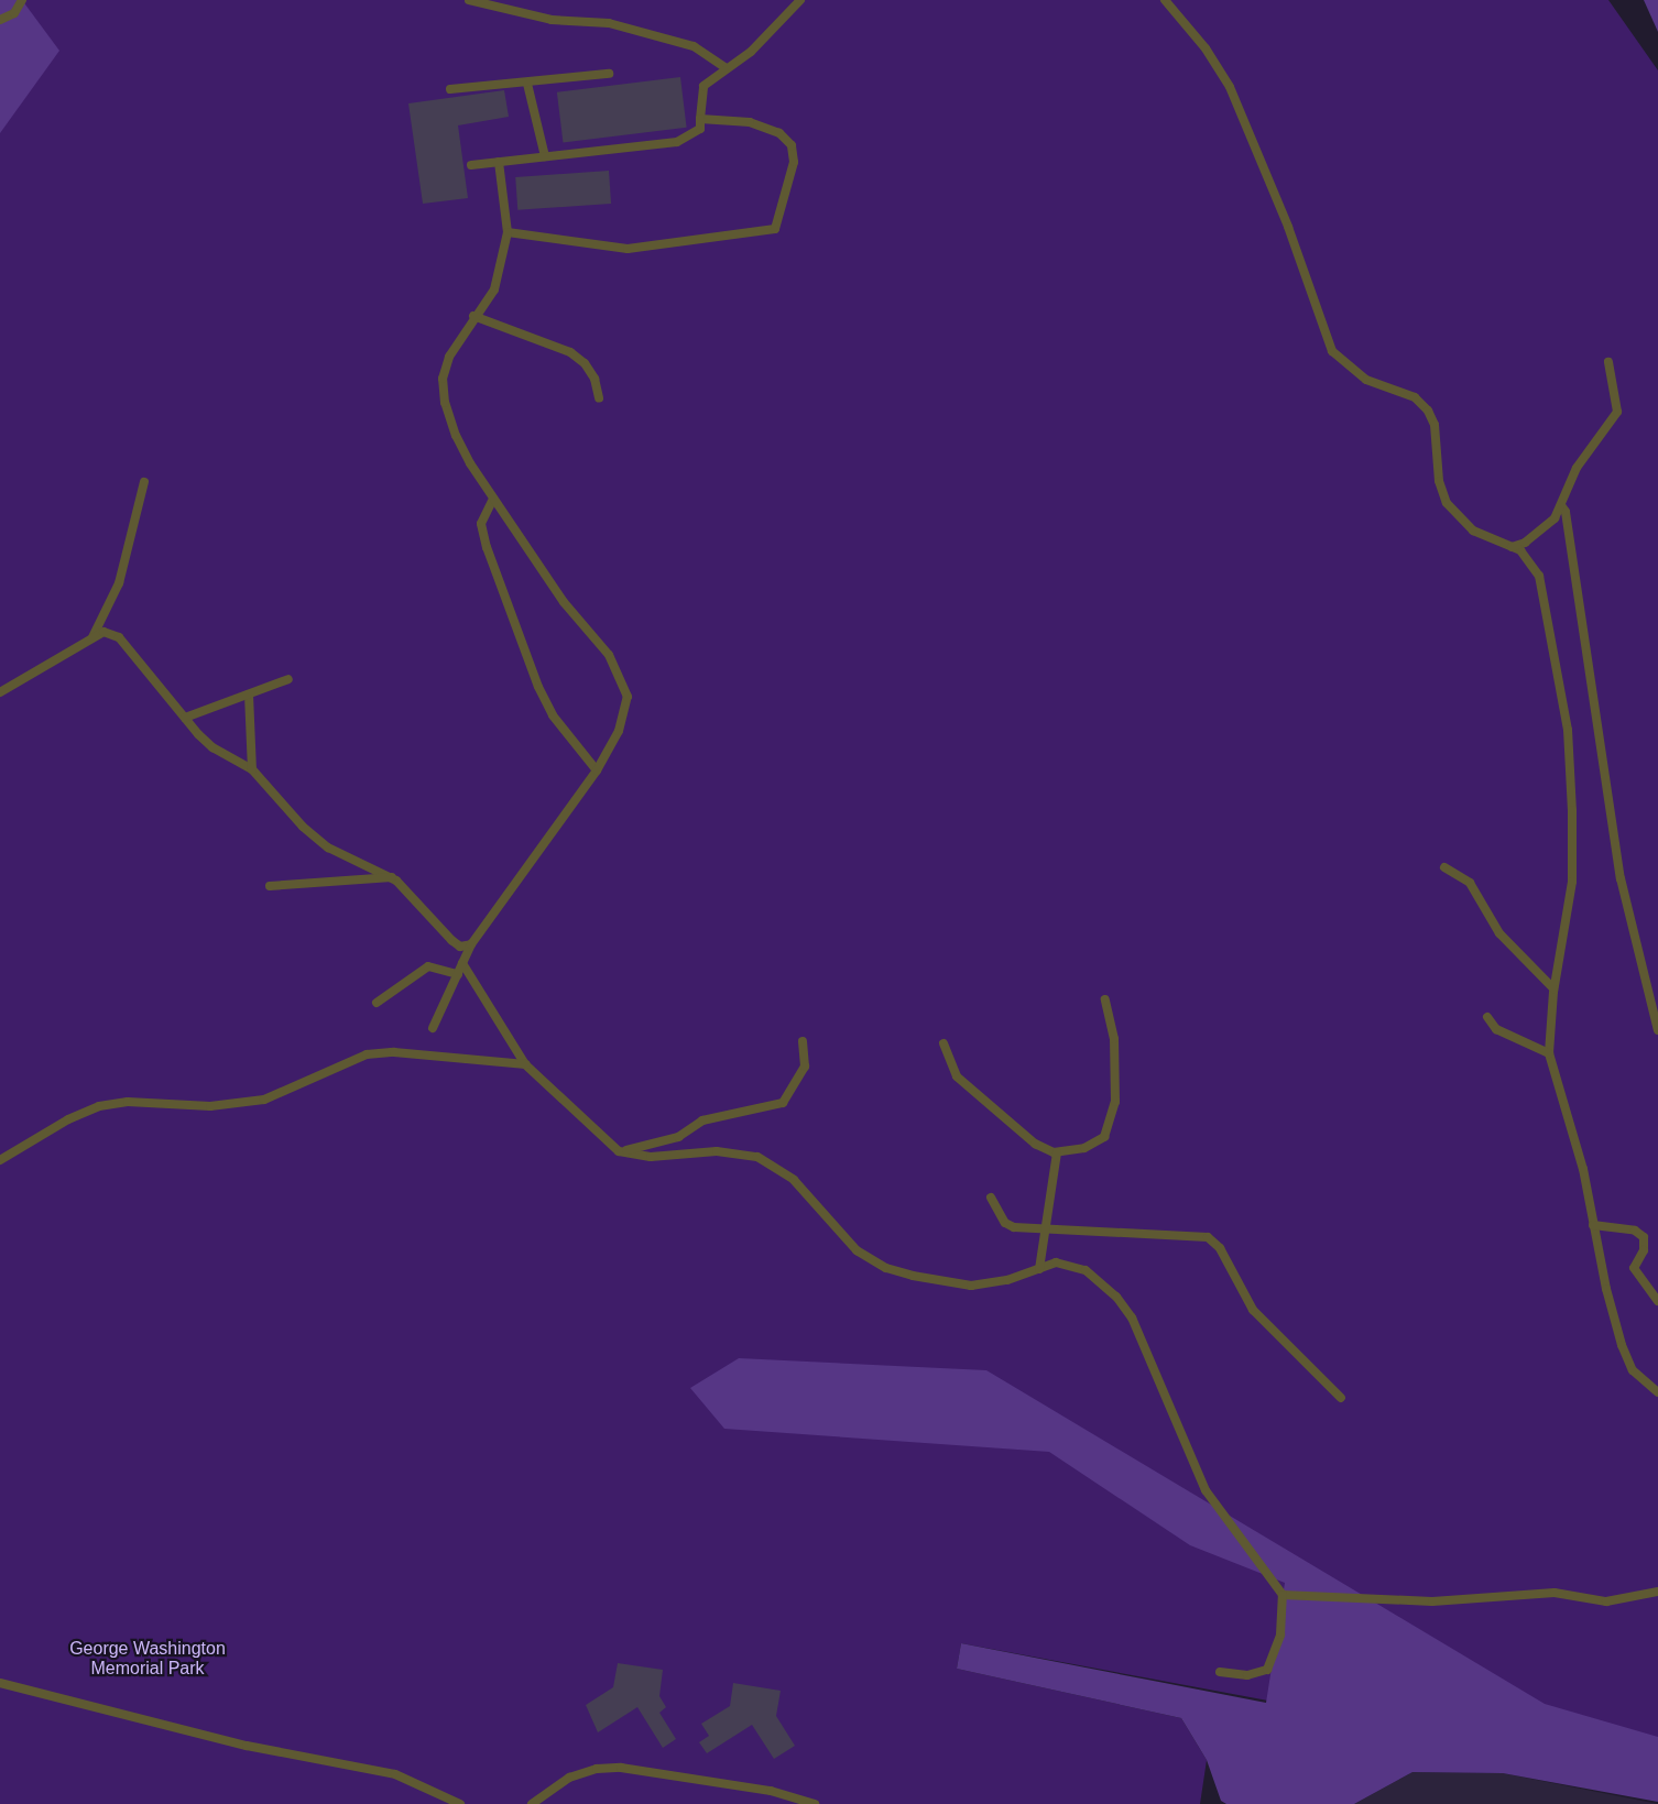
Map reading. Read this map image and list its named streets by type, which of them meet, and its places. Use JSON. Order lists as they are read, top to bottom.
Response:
{
  "parks": ["George Washington Memorial Park"]
}
